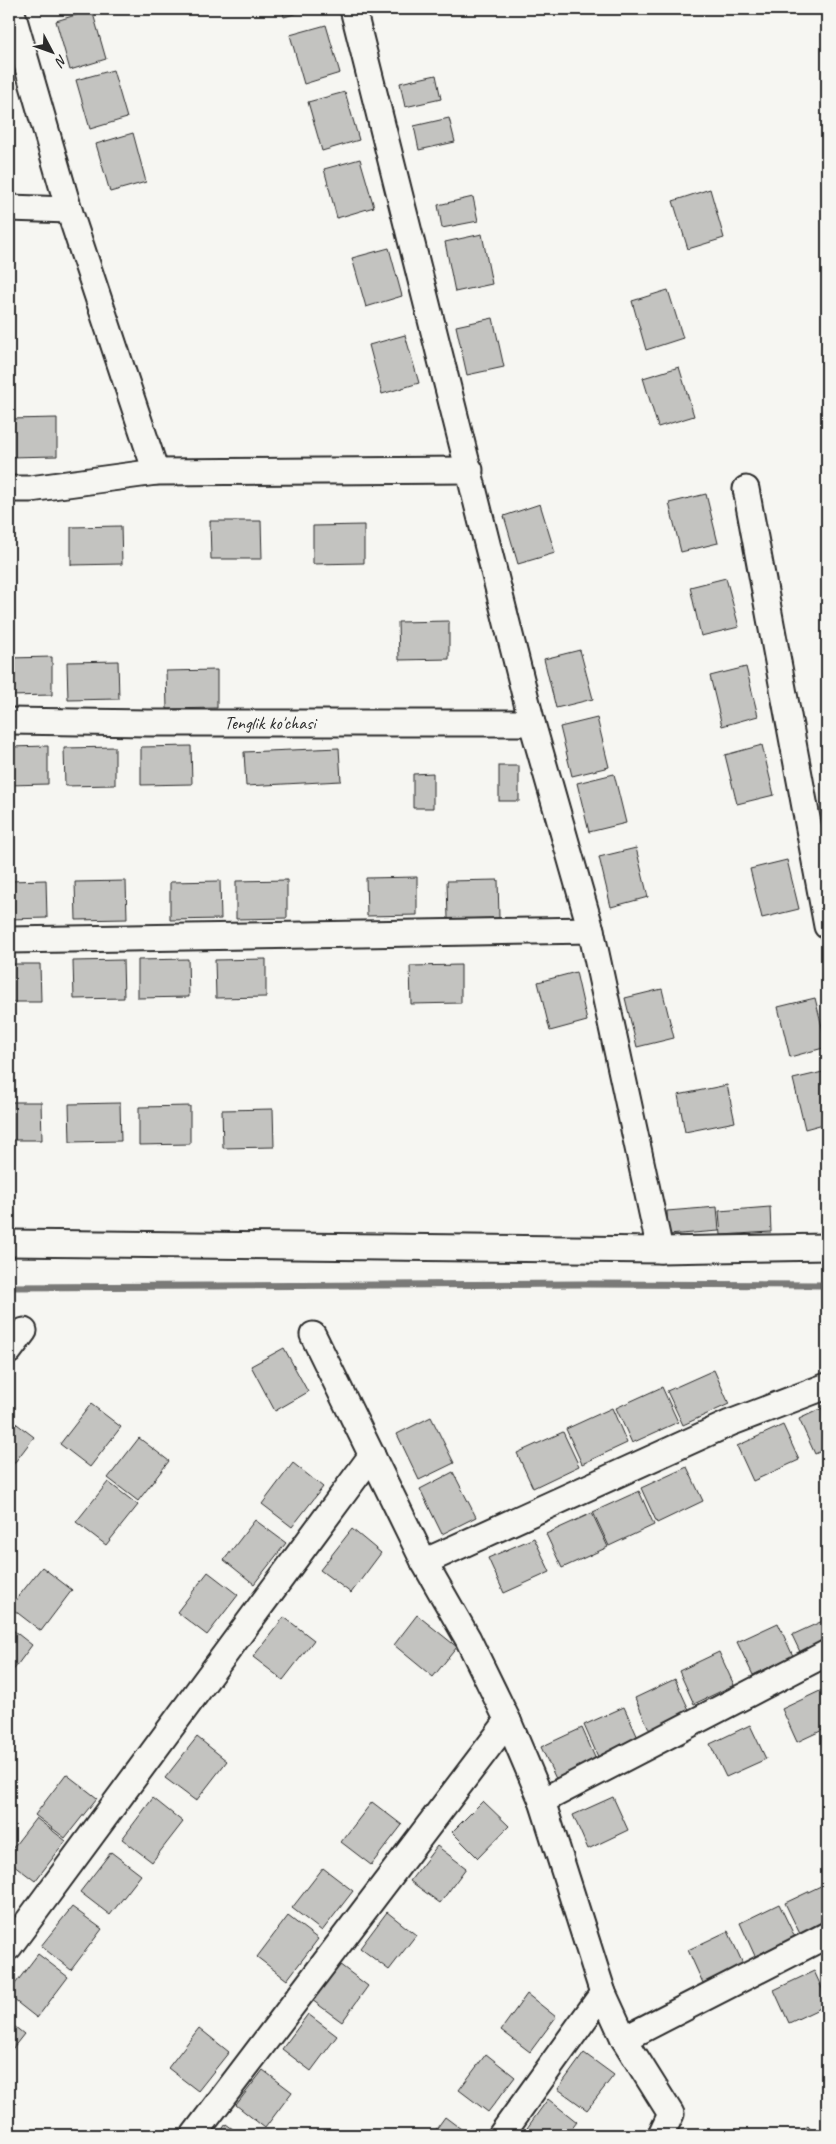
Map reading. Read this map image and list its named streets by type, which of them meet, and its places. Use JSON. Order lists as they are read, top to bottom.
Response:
{
  "streets": {
    "street": ["Tenglik ko'chasi"]
  },
  "north": "bottom right"
}
